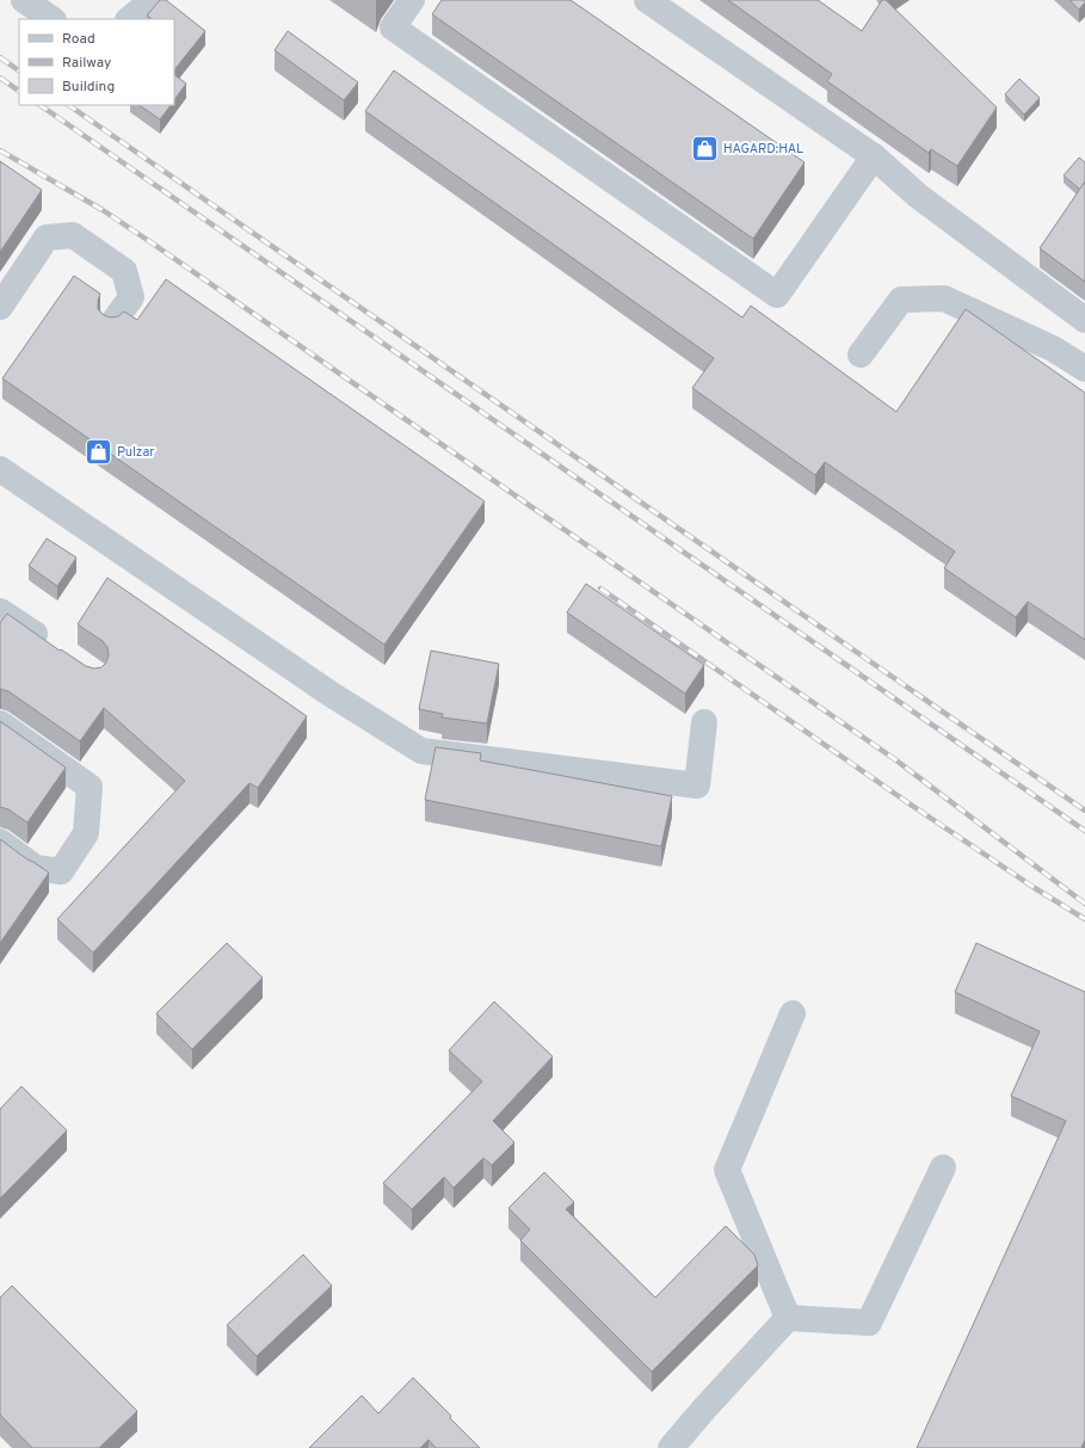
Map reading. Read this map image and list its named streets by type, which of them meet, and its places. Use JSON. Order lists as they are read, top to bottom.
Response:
{
  "places": {
    "shop": ["HAGARD:HAL", "Pulzar"]
  },
  "legend": ["Road", "Railway", "Building"]
}
